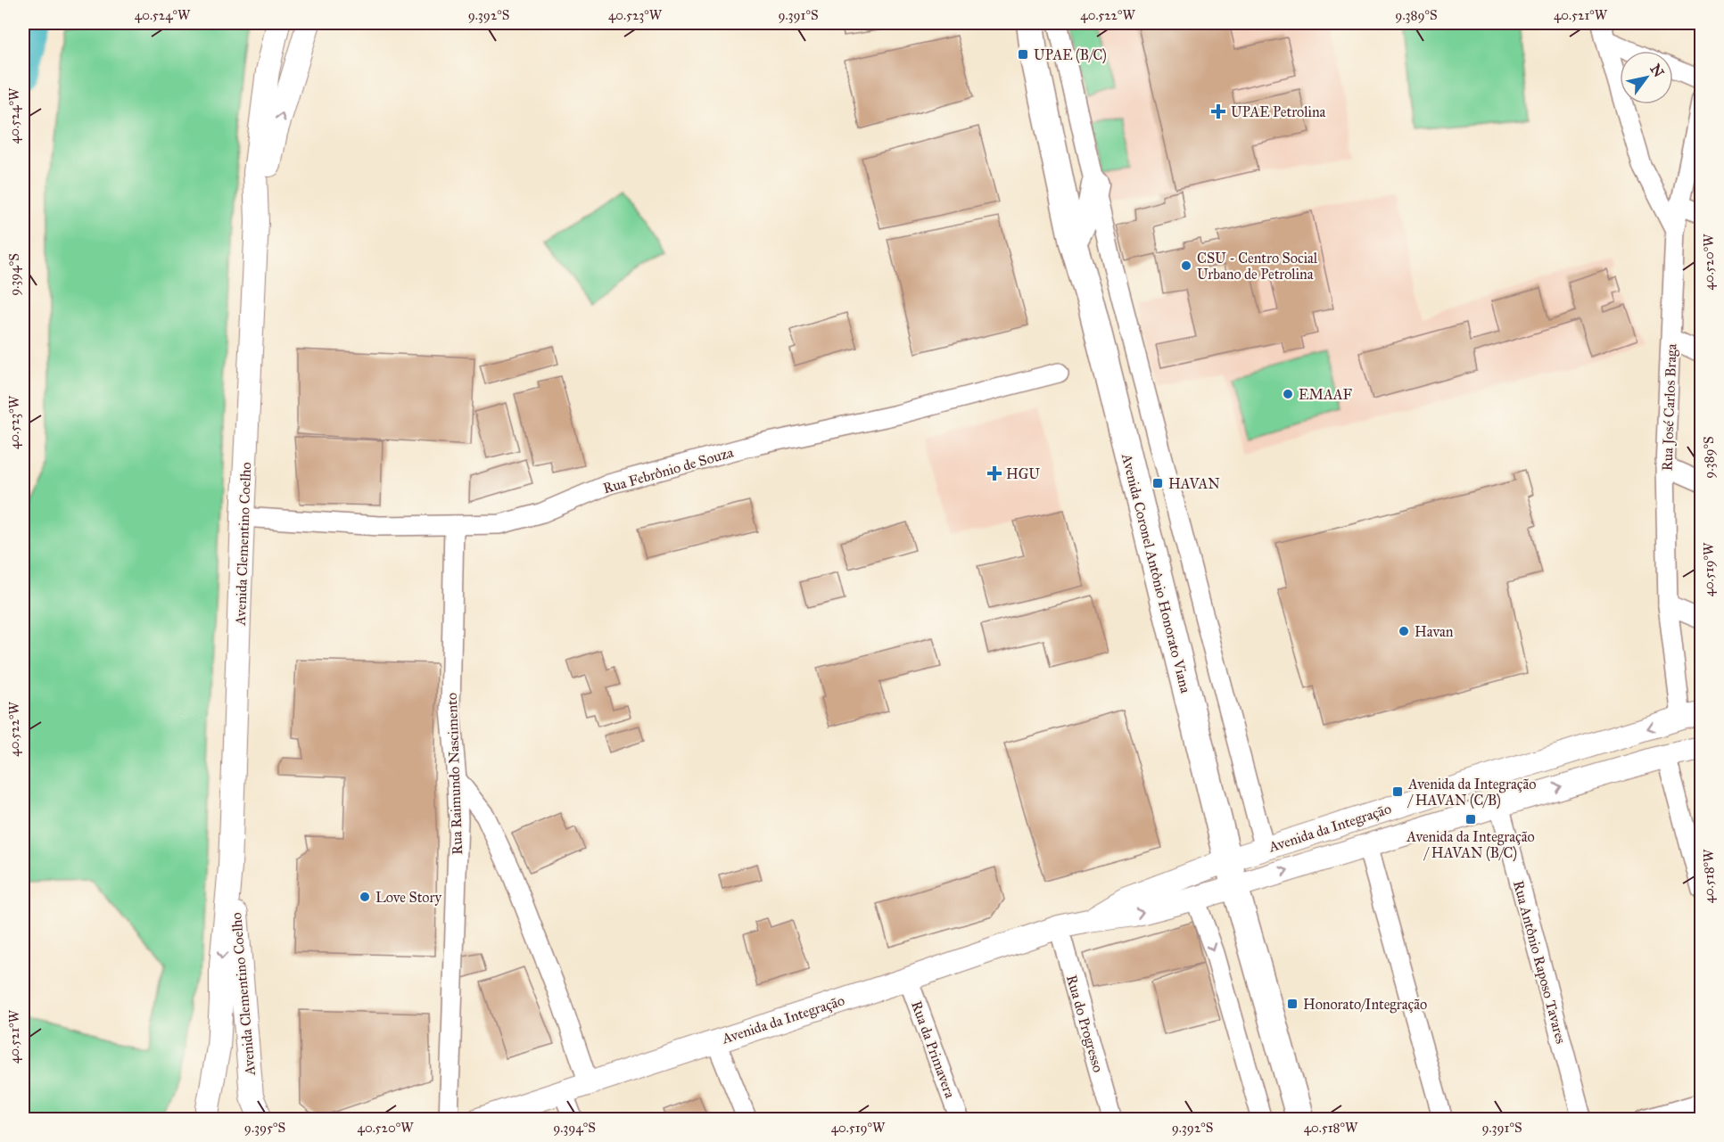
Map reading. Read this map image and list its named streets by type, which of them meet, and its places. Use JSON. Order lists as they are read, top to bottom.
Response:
{
  "streets": {
    "highway": ["Avenida Coronel Antônio Honorato Viana"],
    "main road": ["Avenida Clementino Coelho", "Avenida da Integração"],
    "street": [
      "Rua José Carlos Braga",
      "Rua Febrônio de Souza",
      "Rua Raimundo Nascimento",
      "Rua Antônio Raposo Tavares",
      "Rua do Progresso",
      "Rua da Primavera"
    ]
  },
  "crossings": [
    ["Rua José Carlos Braga", "Avenida da Integração"],
    ["Rua Febrônio de Souza", "Avenida Clementino Coelho"],
    ["Rua Febrônio de Souza", "Rua Raimundo Nascimento"],
    ["Avenida Coronel Antônio Honorato Viana", "Avenida da Integração"],
    ["Avenida da Integração", "Rua Antônio Raposo Tavares"],
    ["Avenida da Integração", "Rua do Progresso"],
    ["Avenida da Integração", "Rua da Primavera"]
  ],
  "places": {
    "transit": [
      "UPAE (B/C)",
      "HAVAN",
      "Avenida da Integração / HAVAN (C/B)",
      "Avenida da Integração / HAVAN (B/C)",
      "Honorato/Integração"
    ],
    "health": ["UPAE Petrolina", "HGU"],
    "other": [
      "CSU - Centro Social Urbano de Petrolina",
      "EMAAF",
      "Havan",
      "Love Story"
    ]
  },
  "north": "top right",
  "coordinates": [
    "40.524°W",
    "9.392°S",
    "40.523°W",
    "9.391°S",
    "40.522°W",
    "9.389°S",
    "40.521°W",
    "40.520°W",
    "9.394°S",
    "40.519°W",
    "40.518°W",
    "9.395°S"
  ]
}
